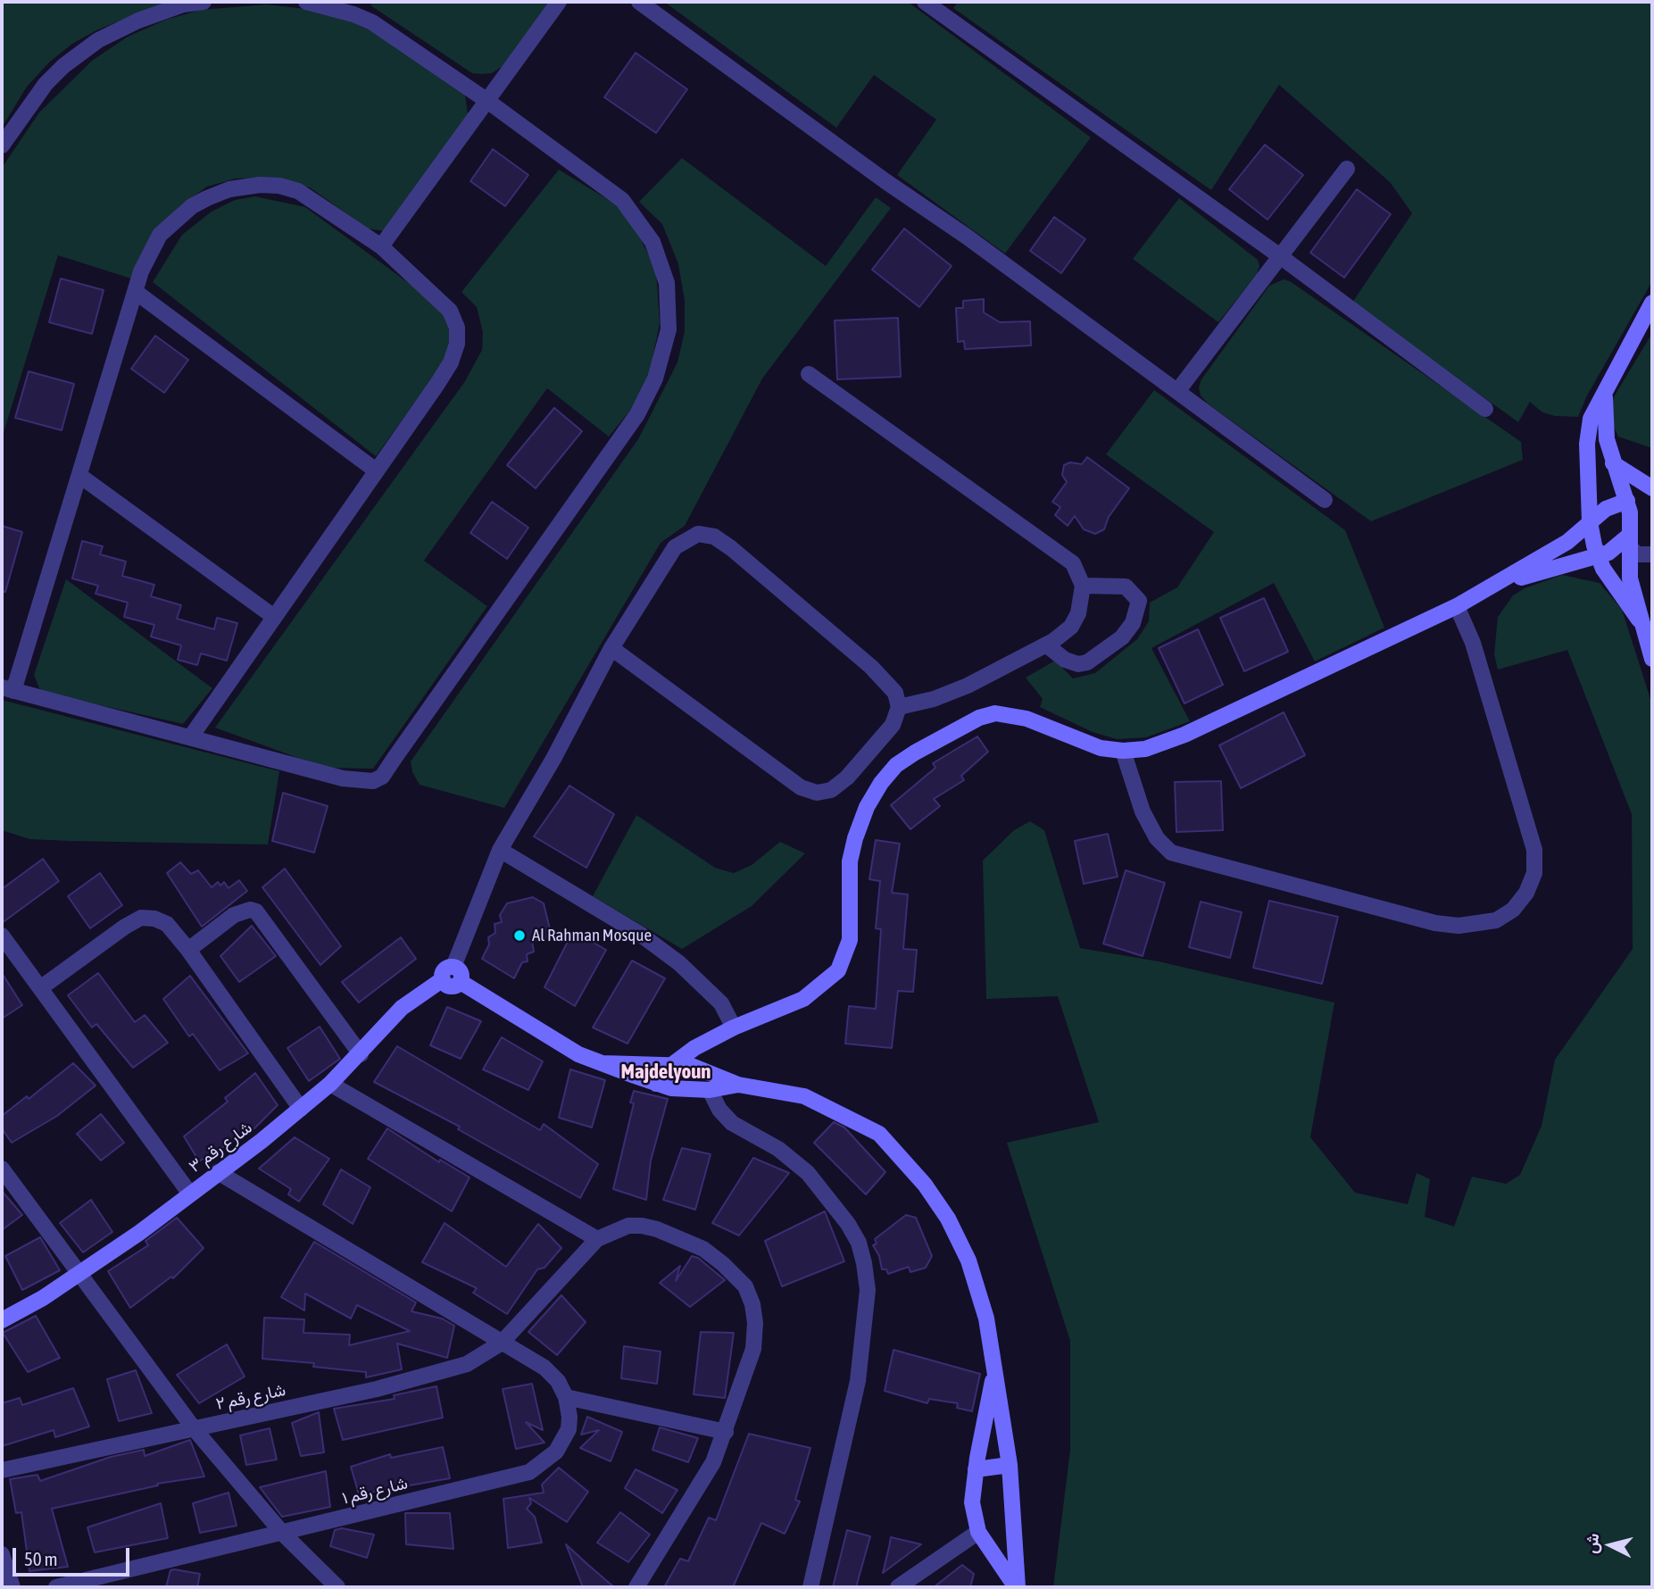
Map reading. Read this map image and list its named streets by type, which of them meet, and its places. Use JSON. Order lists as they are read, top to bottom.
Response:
{
  "streets": {
    "street": ["شارع رقم ٣", "شارع رقم ٢", "شارع رقم ١"]
  },
  "districts": ["Majdelyoun"],
  "places": ["Al Rahman Mosque"],
  "scale_bar": "50 m",
  "north": "left"
}
